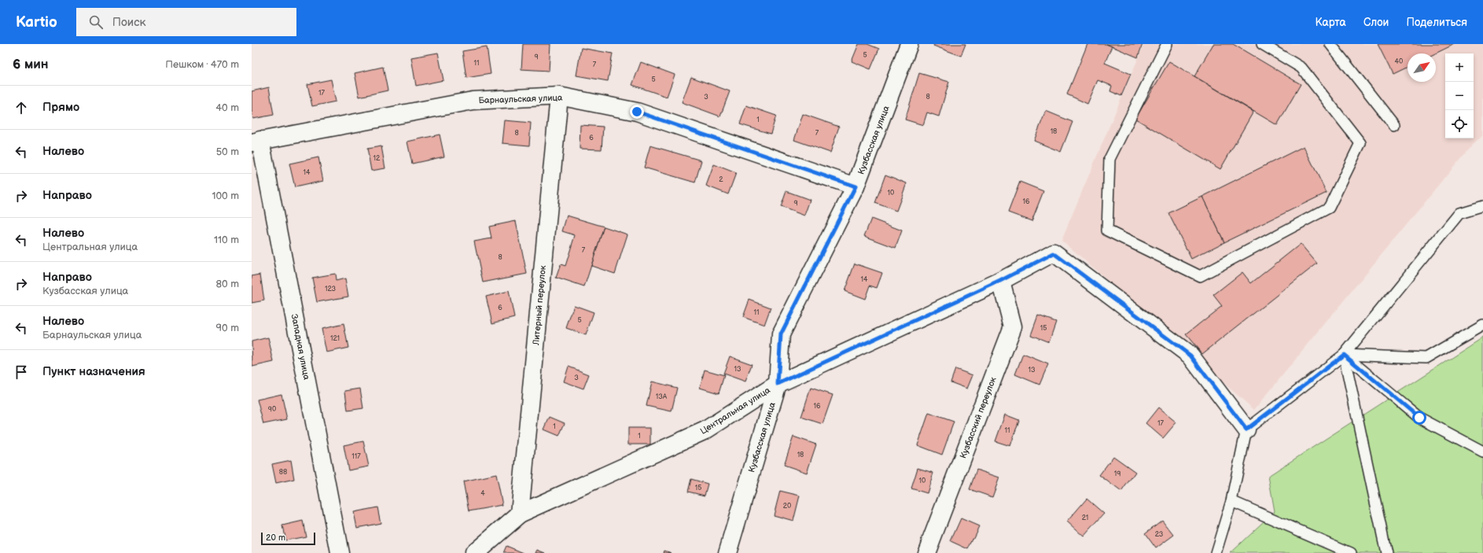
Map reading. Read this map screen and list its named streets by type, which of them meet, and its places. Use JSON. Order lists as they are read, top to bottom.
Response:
{
  "streets": {
    "street": [
      "Барнаульская улица",
      "Кузбасская улица",
      "Литерный переулок",
      "Западная улица",
      "Центральная улица",
      "Кузбасский переулок"
    ]
  },
  "crossings": [
    ["Барнаульская улица", "Кузбасская улица"],
    ["Барнаульская улица", "Литерный переулок"],
    ["Барнаульская улица", "Западная улица"],
    ["Кузбасская улица", "Центральная улица"],
    ["Литерный переулок", "Центральная улица"],
    ["Центральная улица", "Кузбасский переулок"]
  ],
  "house_numbers": [
    "5",
    "9",
    "40",
    "11",
    "7",
    "5",
    "17",
    "3",
    "8",
    "1",
    "18",
    "8",
    "7",
    "6",
    "12",
    "14",
    "2",
    "10",
    "16",
    "9",
    "7",
    "8",
    "14",
    "123",
    "6",
    "11",
    "5",
    "15",
    "121",
    "13",
    "13",
    "3",
    "13А",
    "16",
    "90",
    "17",
    "1",
    "11",
    "1",
    "18",
    "117",
    "88",
    "19",
    "10",
    "15",
    "4",
    "20",
    "21",
    "23"
  ],
  "scale_bar": "20 m",
  "north": "top right",
  "page": {
    "header": "Kartio",
    "search": "Поиск",
    "nav": ["Карта", "Слои", "Поделиться"],
    "heading": ["6 мин", "Пешком · 470 m"],
    "map_buttons": ["+", "−"],
    "list": [
      ["Прямо", "40 m"],
      ["Налево", "50 m"],
      ["Направо", "100 m"],
      ["Налево", "Центральная улица", "110 m"],
      ["Направо", "Кузбасская улица", "80 m"],
      ["Налево", "Барнаульская улица", "90 m"],
      "Пункт назначения"
    ],
    "scale": "20 m"
  }
}
